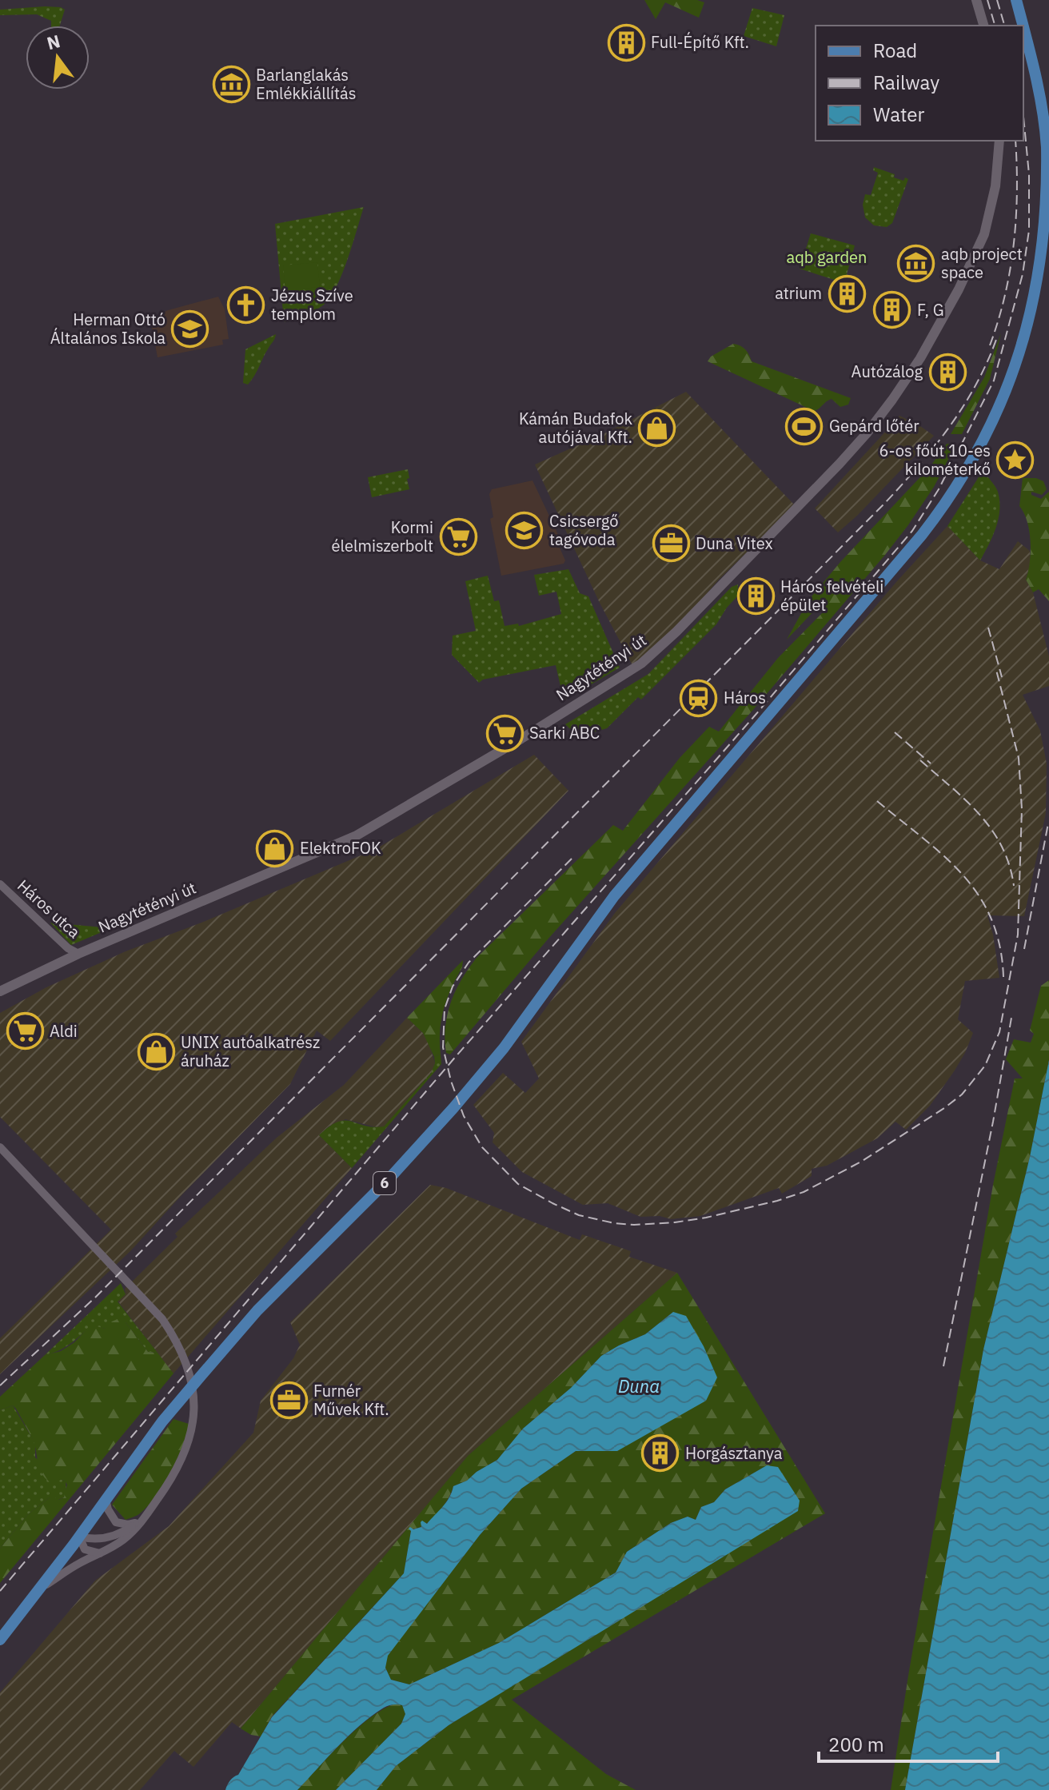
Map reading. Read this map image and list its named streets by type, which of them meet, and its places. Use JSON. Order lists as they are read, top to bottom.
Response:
{
  "streets": {
    "main road": ["Nagytétényi út", "6"],
    "street": ["Háros utca"]
  },
  "crossings": [
    ["Nagytétényi út", "Háros utca"]
  ],
  "water": ["Duna"],
  "parks": ["aqb garden"],
  "places": {
    "building": [
      "Full-Építő Kft.",
      "atrium",
      "F, G",
      "Autózálog",
      "Háros felvételi épület",
      "Horgásztanya"
    ],
    "museum": ["Barlanglakás Emlékkiállítás", "aqb project space"],
    "church": ["Jézus Szíve templom"],
    "school or university": ["Herman Ottó Általános Iskola", "Csicsergő tagóvoda"],
    "sports": ["Gepárd lőtér"],
    "shop": ["Kámán Budafok autójával Kft.", "ElektroFOK", "UNIX autóalkatrész áruház"],
    "place": ["6-os főút 10-es kilométerkő"],
    "supermarket": ["Kormi élelmiszerbolt", "Sarki ABC", "Aldi"],
    "office": ["Duna Vitex", "Furnér Művek Kft."],
    "station": ["Háros"]
  },
  "legend": ["Road", "Railway", "Water"],
  "scale_bar": "200 m",
  "north": "top"
}
